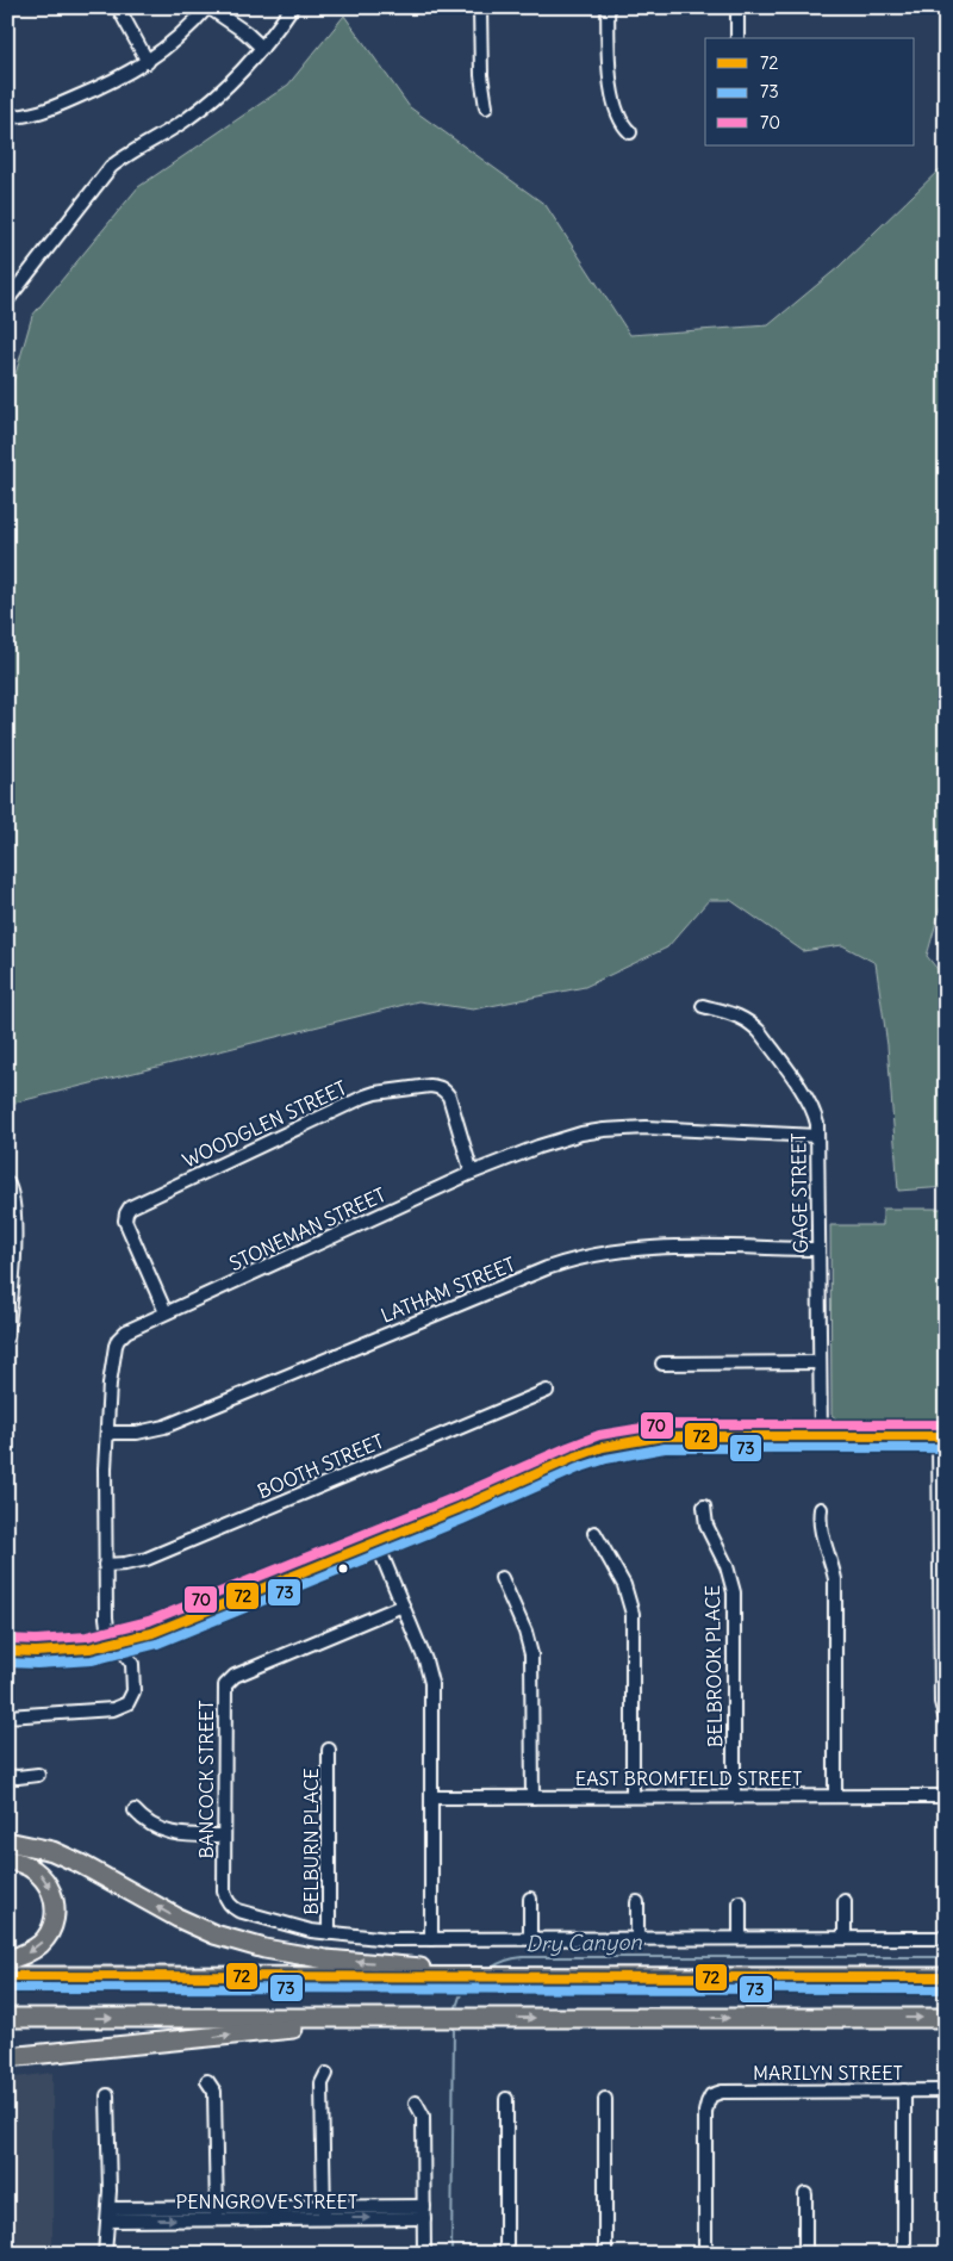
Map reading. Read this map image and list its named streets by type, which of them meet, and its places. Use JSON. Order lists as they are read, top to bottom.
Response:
{
  "streets": {
    "street": [
      "WOODGLEN STREET",
      "GAGE STREET",
      "STONEMAN STREET",
      "LATHAM STREET",
      "BOOTH STREET",
      "BELBROOK PLACE",
      "EAST BROMFIELD STREET",
      "BANCOCK STREET",
      "BELBURN PLACE",
      "MARILYN STREET",
      "PENNGROVE STREET"
    ]
  },
  "crossings": [
    ["WOODGLEN STREET", "STONEMAN STREET"],
    ["GAGE STREET", "STONEMAN STREET"],
    ["GAGE STREET", "LATHAM STREET"],
    ["STONEMAN STREET", "LATHAM STREET"],
    ["STONEMAN STREET", "BOOTH STREET"],
    ["BELBROOK PLACE", "EAST BROMFIELD STREET"],
    ["BANCOCK STREET", "BELBURN PLACE"]
  ],
  "water": ["Dry Canyon"],
  "lines": ["transit line 70", "transit line 72", "transit line 73"],
  "legend": ["72", "73", "70"]
}
